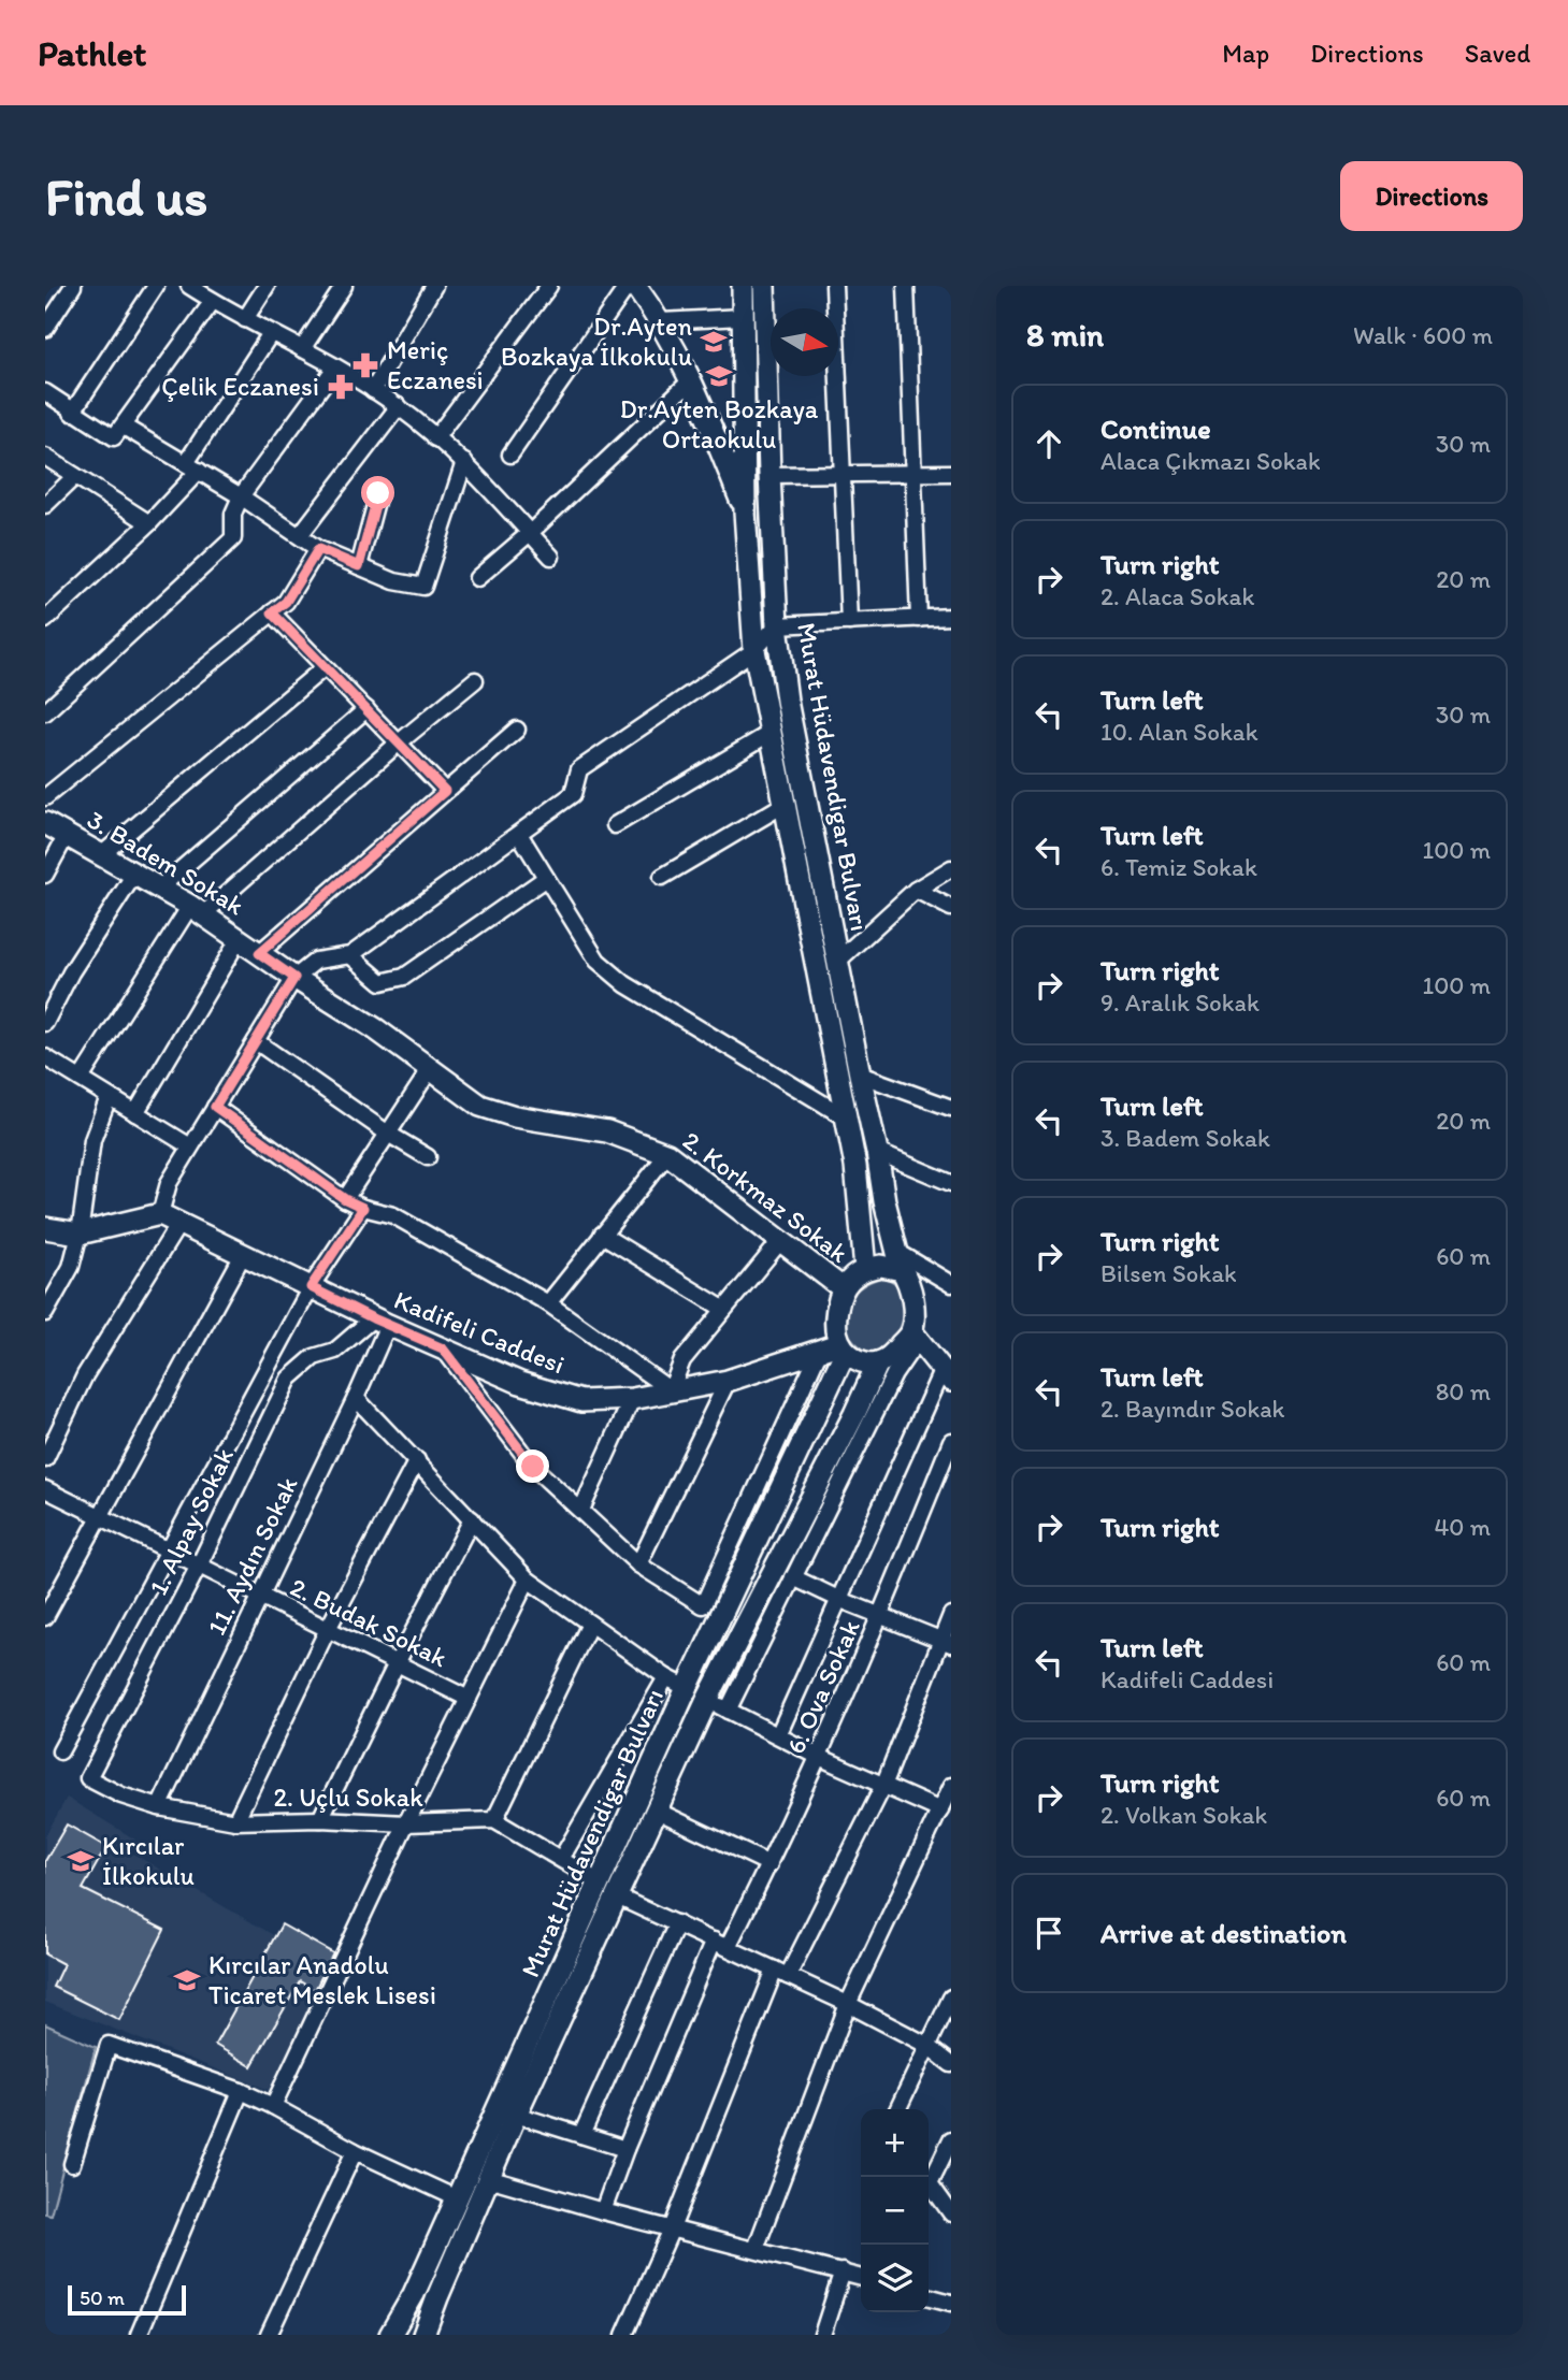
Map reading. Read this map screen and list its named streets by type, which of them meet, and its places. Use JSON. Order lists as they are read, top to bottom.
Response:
{
  "streets": {
    "main road": [
      "Murat Hüdavendigar Bulvarı",
      "3. Badem Sokak",
      "2. Korkmaz Sokak",
      "Kadifeli Caddesi"
    ],
    "street": [
      "1. Alpay Sokak",
      "11. Aydın Sokak",
      "2. Budak Sokak",
      "6. Ova Sokak",
      "2. Uçlu Sokak"
    ]
  },
  "crossings": [
    ["Murat Hüdavendigar Bulvarı", "2. Korkmaz Sokak"],
    ["Murat Hüdavendigar Bulvarı", "Kadifeli Caddesi"],
    ["3. Badem Sokak", "2. Korkmaz Sokak"],
    ["2. Korkmaz Sokak", "Kadifeli Caddesi"],
    ["Kadifeli Caddesi", "1. Alpay Sokak"],
    ["Kadifeli Caddesi", "11. Aydın Sokak"],
    ["1. Alpay Sokak", "11. Aydın Sokak"],
    ["1. Alpay Sokak", "2. Budak Sokak"],
    ["1. Alpay Sokak", "2. Uçlu Sokak"],
    ["11. Aydın Sokak", "2. Budak Sokak"],
    ["11. Aydın Sokak", "2. Uçlu Sokak"]
  ],
  "places": {
    "school or university": [
      "Dr.Ayten Bozkaya İlkokulu",
      "Dr.Ayten Bozkaya Ortaokulu",
      "Kırcılar İlkokulu",
      "Kırcılar Anadolu Ticaret Meslek Lisesi"
    ],
    "pharmacy": ["Meriç Eczanesi", "Çelik Eczanesi"]
  },
  "scale_bar": "50 m",
  "north": "right",
  "page": {
    "header": "Pathlet",
    "nav": ["Map", "Directions", "Saved"],
    "buttons": "Directions",
    "title": "Find us",
    "heading": ["8 min", "Walk · 600 m"],
    "list": [
      ["Continue", "Alaca Çıkmazı Sokak", "30 m"],
      ["Turn right", "2. Alaca Sokak", "20 m"],
      ["Turn left", "10. Alan Sokak", "30 m"],
      ["Turn left", "6. Temiz Sokak", "100 m"],
      ["Turn right", "9. Aralık Sokak", "100 m"],
      ["Turn left", "3. Badem Sokak", "20 m"],
      ["Turn right", "Bilsen Sokak", "60 m"],
      ["Turn left", "2. Bayındır Sokak", "80 m"],
      ["Turn right", "40 m"],
      ["Turn left", "Kadifeli Caddesi", "60 m"],
      ["Turn right", "2. Volkan Sokak", "60 m"],
      "Arrive at destination"
    ],
    "map_buttons": ["+", "−"],
    "scale": "50 m"
  }
}
